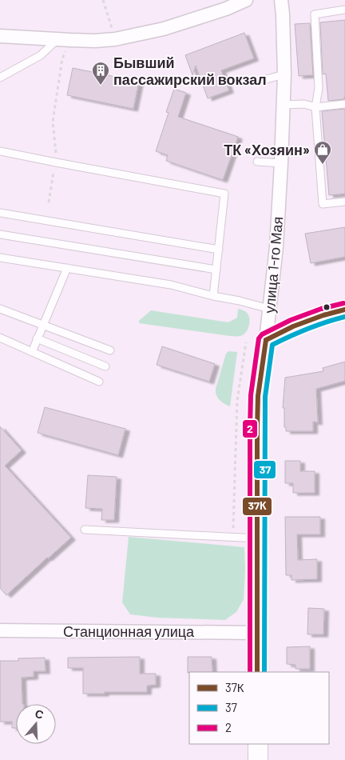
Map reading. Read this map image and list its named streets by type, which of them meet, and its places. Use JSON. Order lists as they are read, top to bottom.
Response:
{
  "streets": {
    "main road": ["улица 1-го Мая"],
    "street": ["Станционная улица"]
  },
  "crossings": [
    ["улица 1-го Мая", "Станционная улица"]
  ],
  "places": {
    "building": ["Бывший пассажирский вокзал"],
    "shop": ["ТК «Хозяин»"]
  },
  "lines": ["transit line 2", "transit line 37К", "transit line 37"],
  "legend": ["37К", "37", "2"],
  "north": "top"
}
